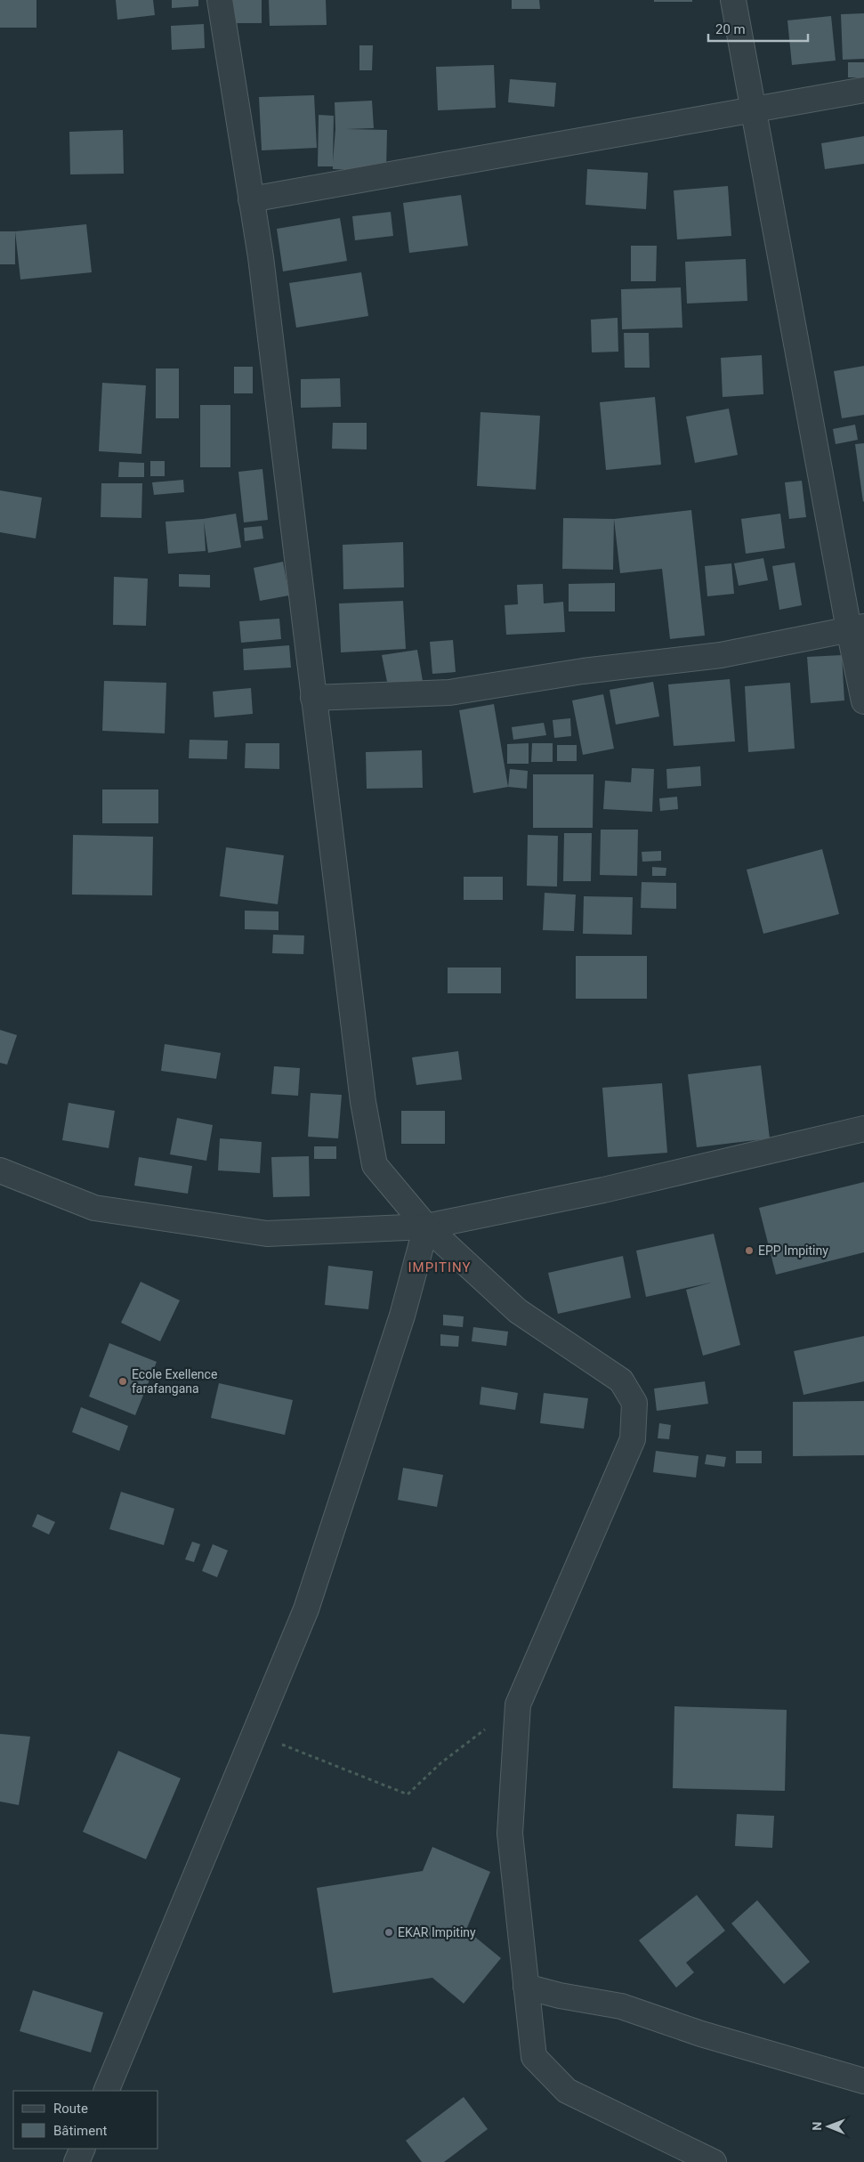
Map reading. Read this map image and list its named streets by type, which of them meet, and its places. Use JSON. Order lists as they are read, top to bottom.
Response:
{
  "districts": ["IMPITINY"],
  "places": ["EPP Impitiny", "Ecole Exellence farafangana", "EKAR Impitiny"],
  "legend": ["Route", "Bâtiment"],
  "scale_bar": "20 m",
  "north": "left"
}
